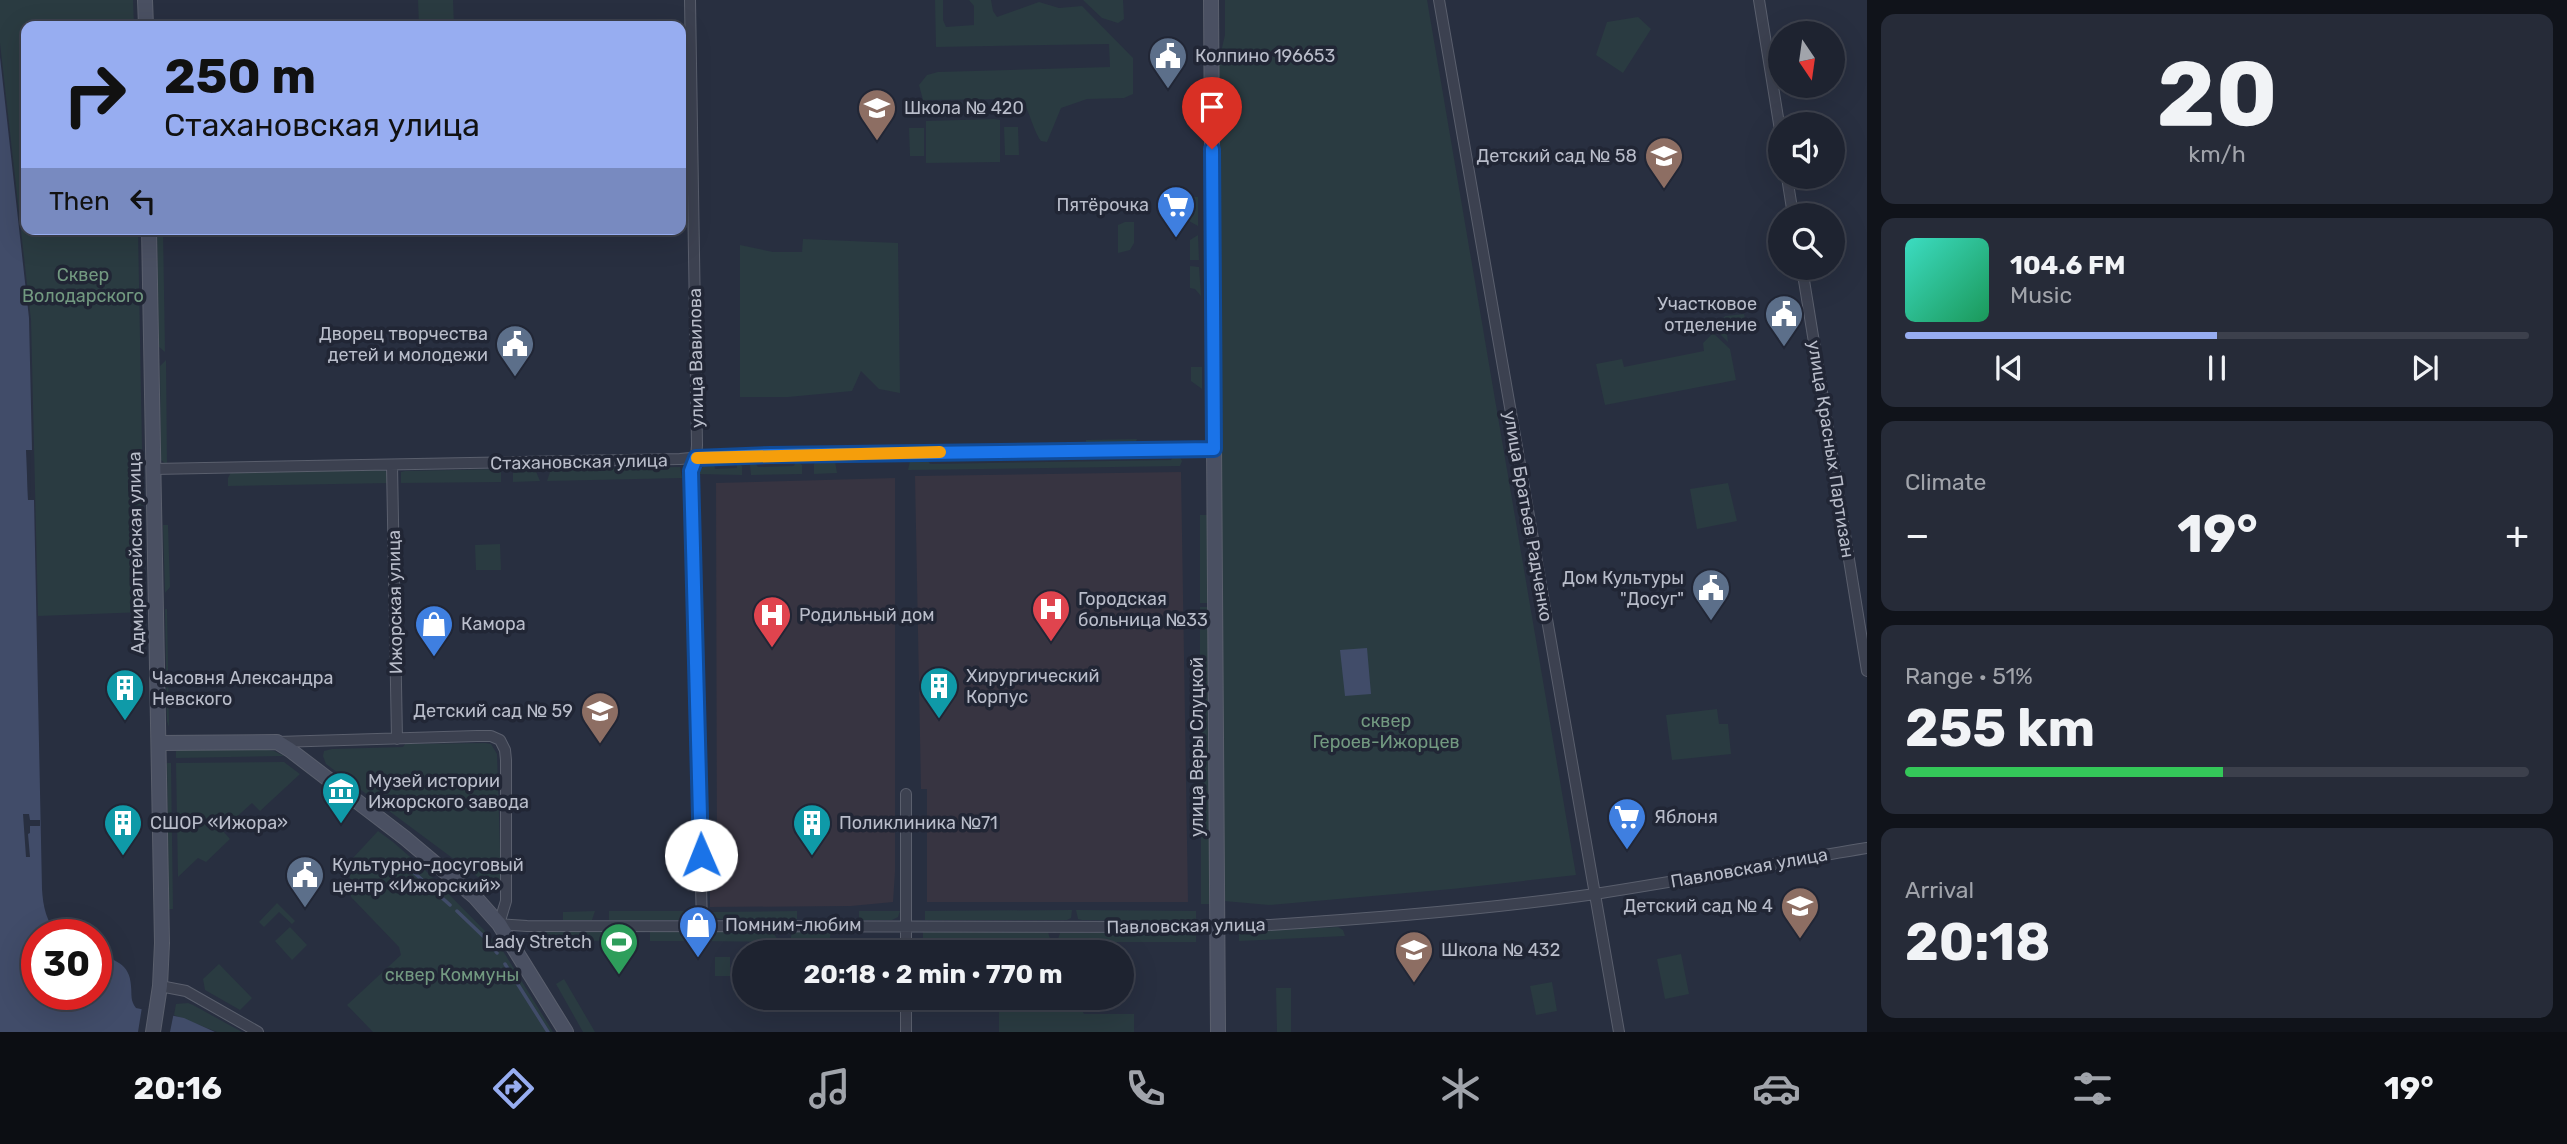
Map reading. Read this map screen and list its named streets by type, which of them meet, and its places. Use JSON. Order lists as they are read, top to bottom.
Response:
{
  "streets": {
    "street": [
      "улица Вавилова",
      "улица Красных Партизан",
      "Стахановская улица",
      "улица Братьев Радченко",
      "Адмиралтейская улица",
      "Ижорская улица",
      "улица Веры Слуцкой",
      "Павловская улица"
    ]
  },
  "crossings": [
    ["улица Вавилова", "Стахановская улица"],
    ["улица Вавилова", "Павловская улица"],
    ["Стахановская улица", "Адмиралтейская улица"],
    ["Стахановская улица", "Ижорская улица"],
    ["Стахановская улица", "улица Веры Слуцкой"],
    ["улица Братьев Радченко", "Павловская улица"],
    ["улица Веры Слуцкой", "Павловская улица"]
  ],
  "parks": ["Сквер Володарского", "сквер Героев-Ижорцев", "сквер Коммуны"],
  "places": {
    "public building": [
      "Колпино 196653",
      "Участковое отделение",
      "Дворец творчества детей и молодежи",
      "Дом Культуры \"Досуг\"",
      "Культурно-досуговый центр «Ижорский»"
    ],
    "school or university": [
      "Школа № 420",
      "Детский сад № 58",
      "Детский сад № 59",
      "Детский сад № 4",
      "Школа № 432"
    ],
    "supermarket": ["Пятёрочка", "Яблоня"],
    "hospital": ["Городская больница №33", "Родильный дом"],
    "shop": ["Камора", "Помним-любим"],
    "building": [
      "Хирургический Корпус",
      "Часовня Александра Невского",
      "СШОР «Ижора»",
      "Поликлиника №71"
    ],
    "museum": ["Музей истории Ижорского завода"],
    "sports": ["Lady Stretch"]
  },
  "north": "bottom",
  "page": {
    "tile": [
      ["20", "km/h"],
      "Climate",
      ["Range · 51%", "255 km"],
      ["Arrival", "20:18"]
    ],
    "turn": ["250 m", "Стахановская улица"],
    "then": "Then",
    "song": ["104.6 FM", "Music"],
    "heat": ["−", "19°", "+"],
    "limit": "30",
    "trip": "20:18 · 2 min · 770 m",
    "tabs": ["20:16", "19°"]
  }
}
